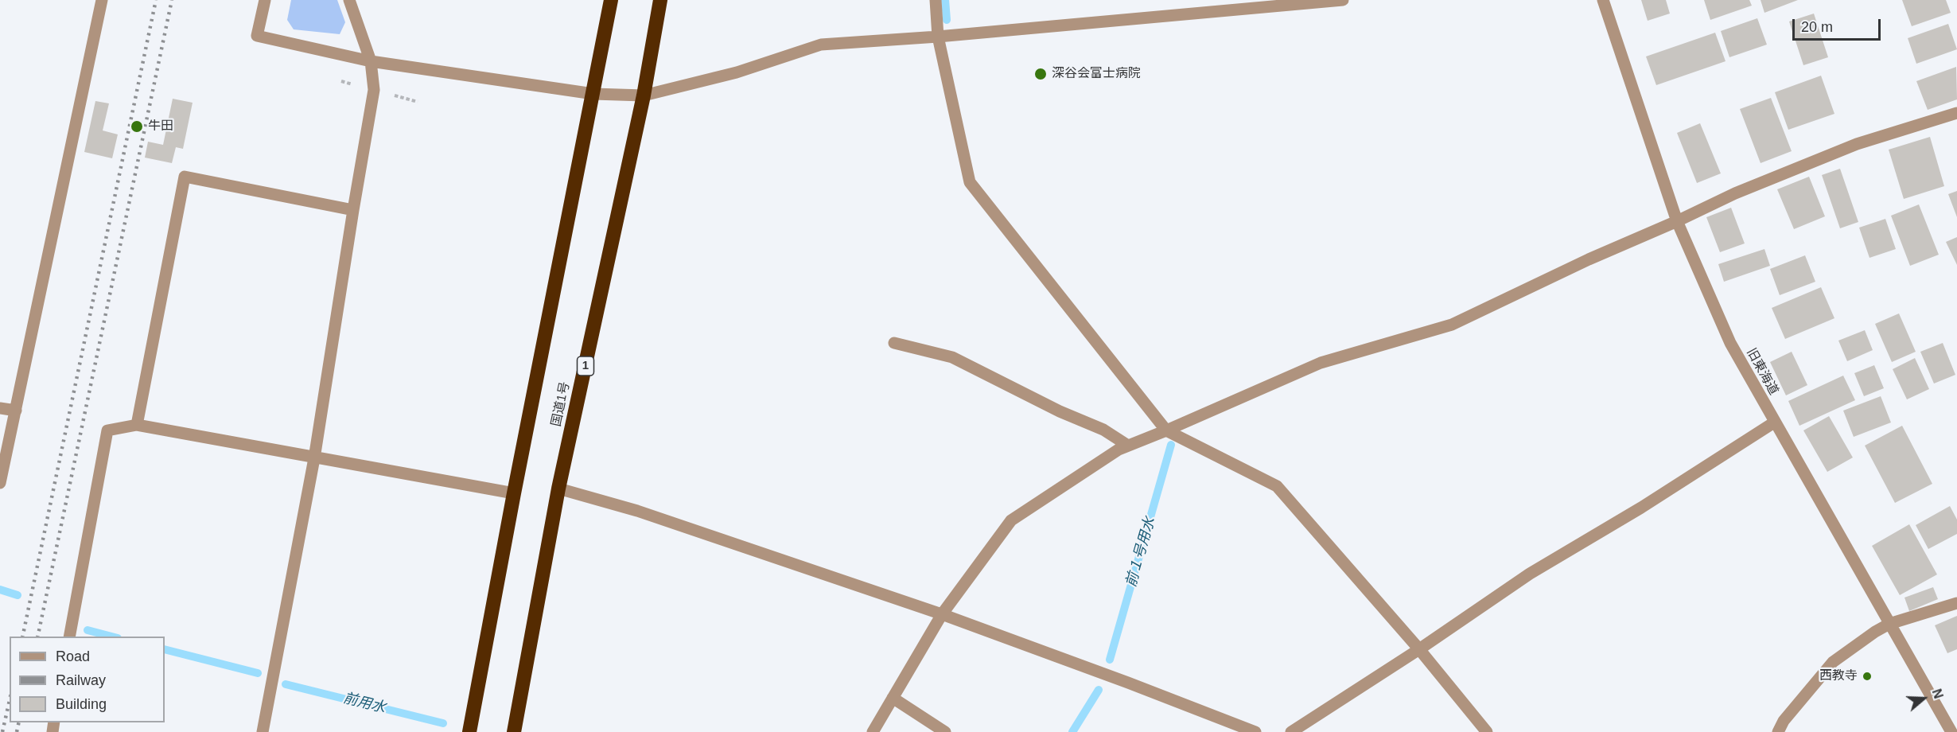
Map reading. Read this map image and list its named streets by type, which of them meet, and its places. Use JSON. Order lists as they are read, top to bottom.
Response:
{
  "streets": {
    "highway": ["1", "国道1号"],
    "street": ["旧東海道"]
  },
  "water": ["前１号用水", "前用水"],
  "places": ["深谷会富士病院", "牛田", "西教寺"],
  "legend": ["Road", "Railway", "Building"],
  "scale_bar": "20 m",
  "north": "right"
}
